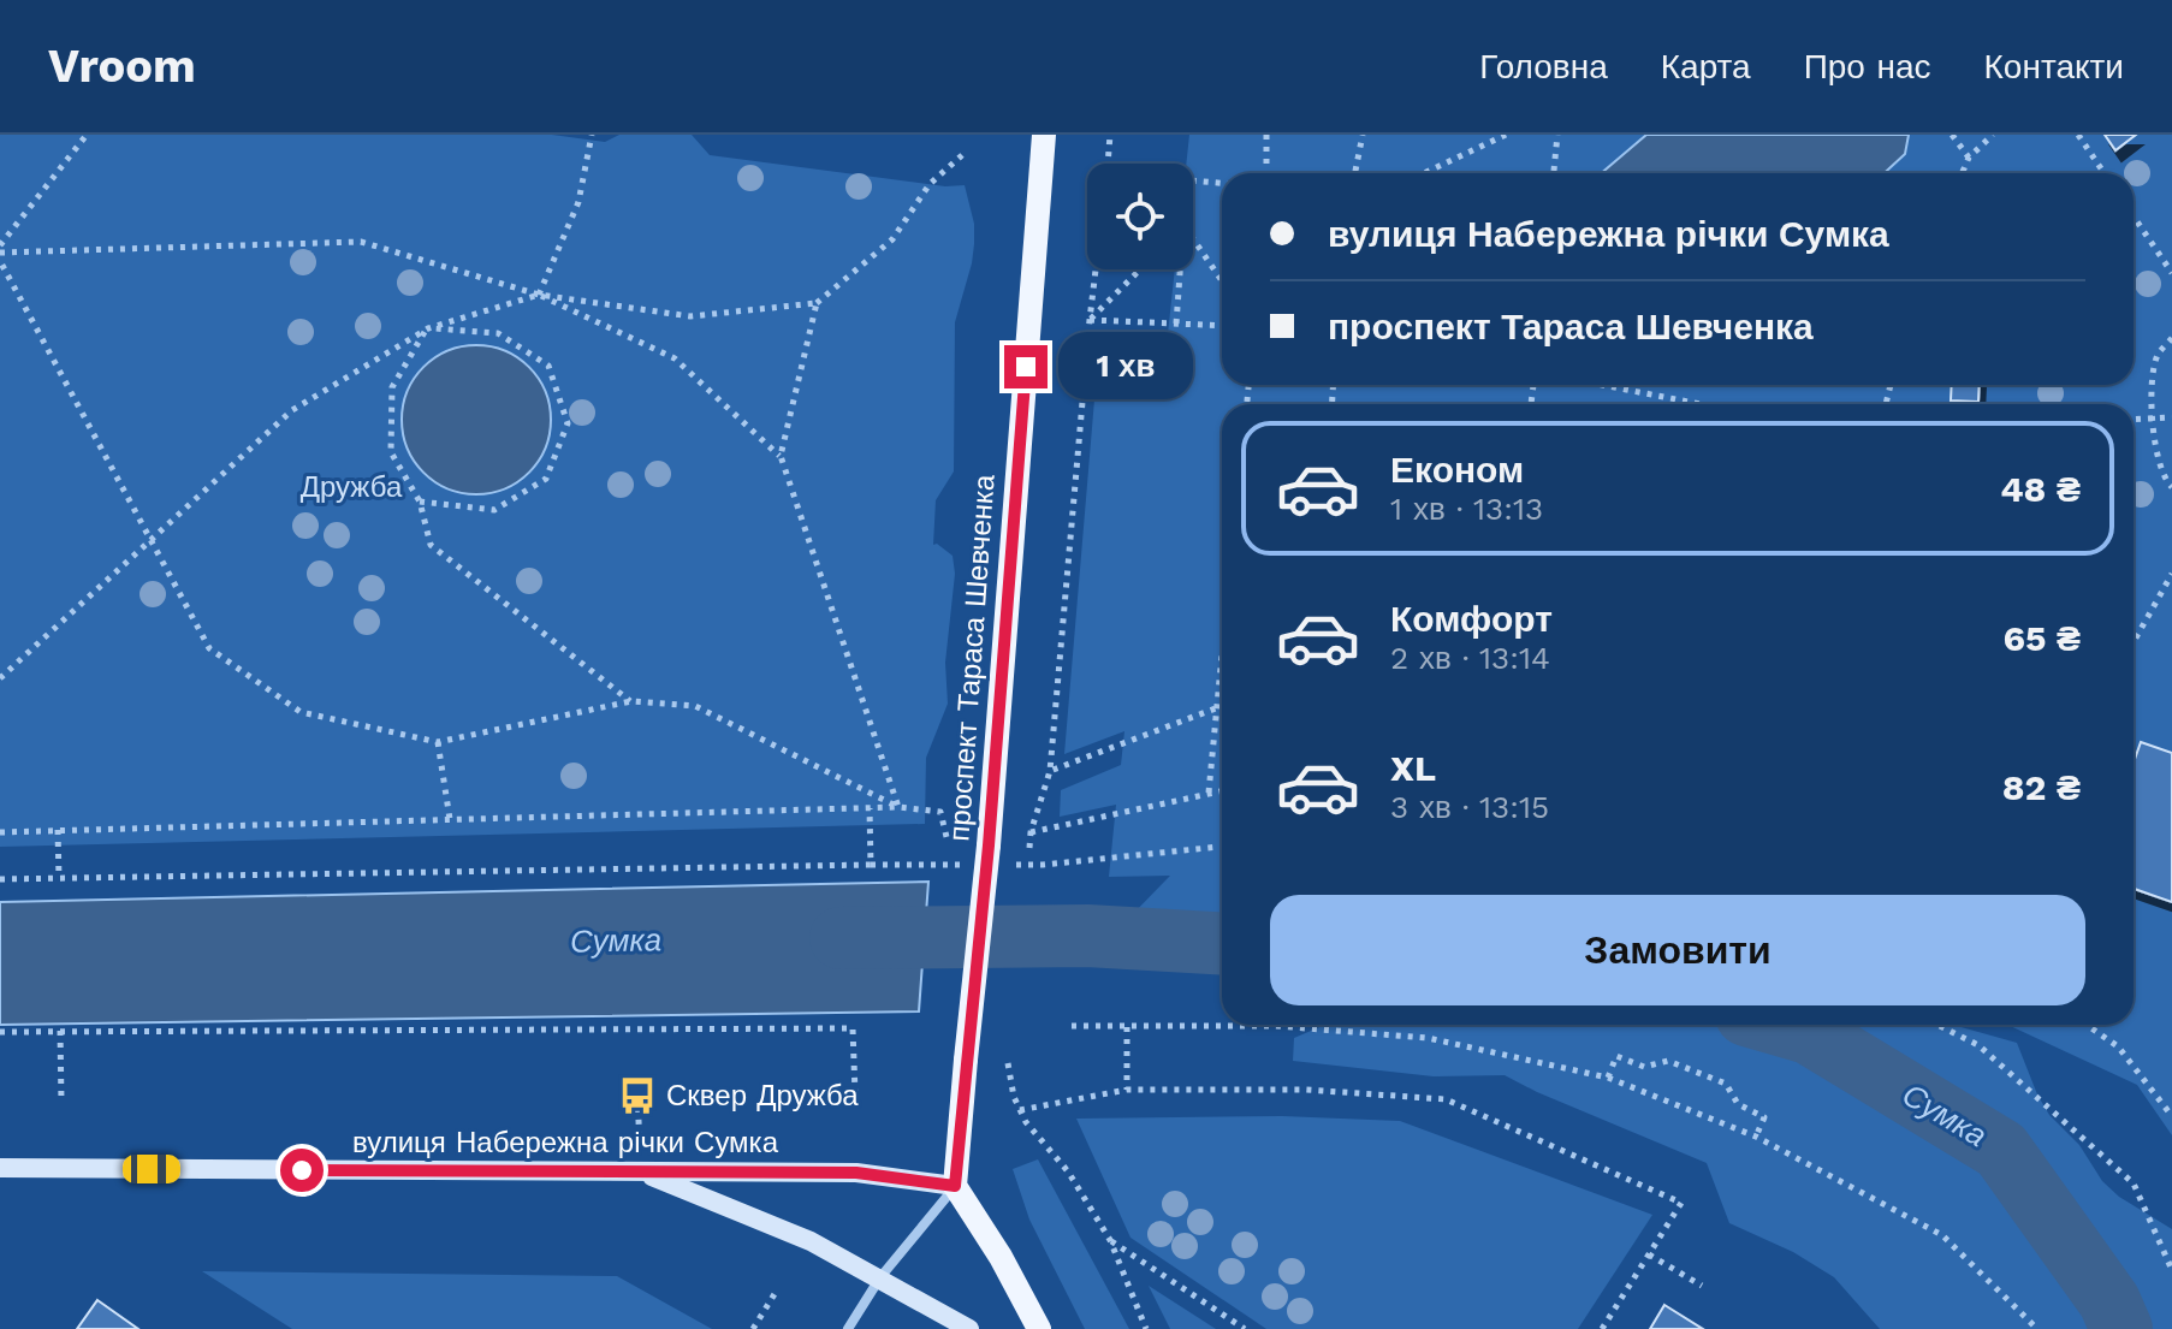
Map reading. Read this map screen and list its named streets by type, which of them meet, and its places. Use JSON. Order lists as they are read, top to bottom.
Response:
{
  "streets": {
    "main road": ["проспект Тараса Шевченка", "вулиця Набережна річки Сумка"]
  },
  "crossings": [
    ["проспект Тараса Шевченка", "вулиця Набережна річки Сумка"]
  ],
  "water": ["Сумка"],
  "parks": ["Дружба"],
  "places": {
    "bus stop": ["Сквер Дружба"]
  },
  "page": {
    "header": "Vroom",
    "nav": [
      "Головна",
      "Карта",
      "Про нас",
      "Контакти"
    ],
    "banner": ["вулиця Набережна річки Сумка", "проспект Тараса Шевченка"],
    "bubble": "1 хв",
    "list": [
      {
        "name": "Економ",
        "note": "1 хв · 13:13",
        "value": "48 ₴"
      },
      {
        "name": "Комфорт",
        "note": "2 хв · 13:14",
        "value": "65 ₴"
      },
      {
        "name": "XL",
        "note": "3 хв · 13:15",
        "value": "82 ₴"
      }
    ],
    "buttons": "Замовити"
  }
}
